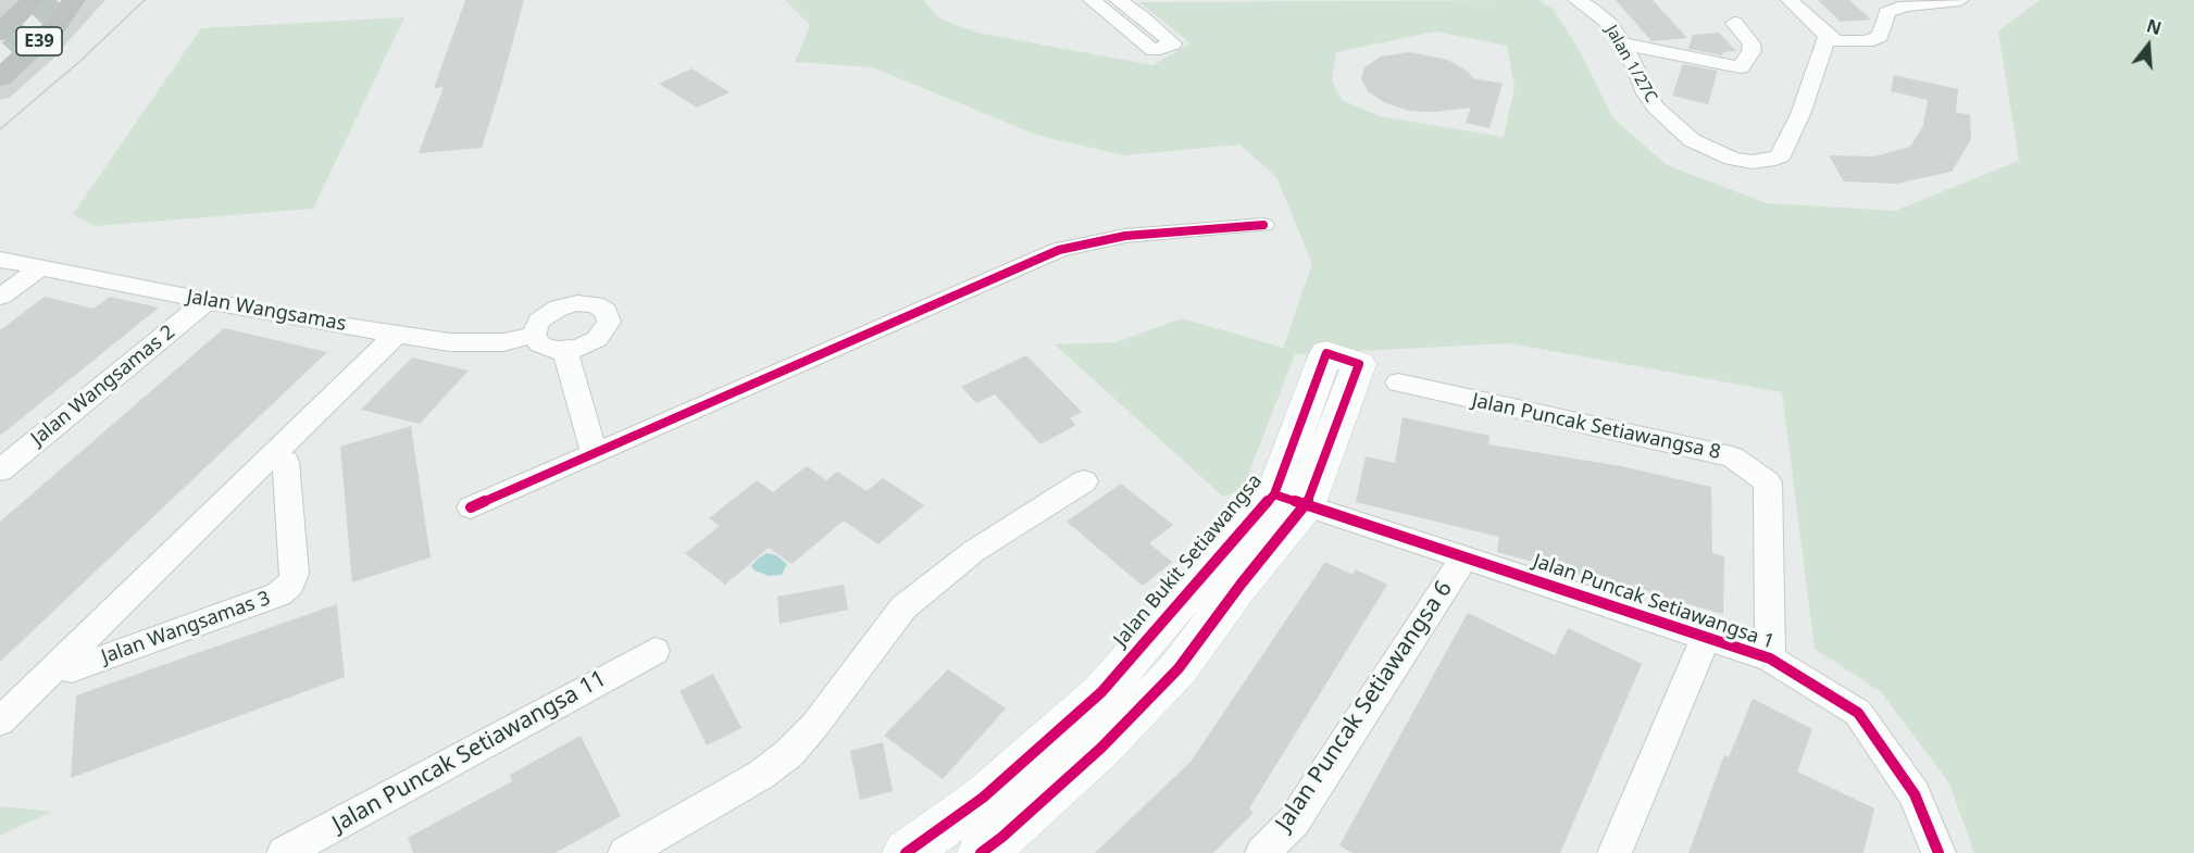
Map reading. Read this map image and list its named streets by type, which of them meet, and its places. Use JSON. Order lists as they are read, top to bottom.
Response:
{
  "streets": {
    "highway": ["E39"],
    "street": [
      "Jalan 1/27C",
      "Jalan Wangsamas",
      "Jalan Wangsamas 2",
      "Jalan Puncak Setiawangsa 8",
      "Jalan Bukit Setiawangsa",
      "Jalan Puncak Setiawangsa 1",
      "Jalan Wangsamas 3",
      "Jalan Puncak Setiawangsa 6",
      "Jalan Puncak Setiawangsa 11"
    ]
  },
  "crossings": [
    ["Jalan Wangsamas", "Jalan Wangsamas 2"],
    ["Jalan Wangsamas", "Jalan Wangsamas 3"],
    ["Jalan Puncak Setiawangsa 8", "Jalan Puncak Setiawangsa 1"],
    ["Jalan Bukit Setiawangsa", "Jalan Puncak Setiawangsa 1"],
    ["Jalan Puncak Setiawangsa 1", "Jalan Puncak Setiawangsa 6"]
  ],
  "north": "top"
}
